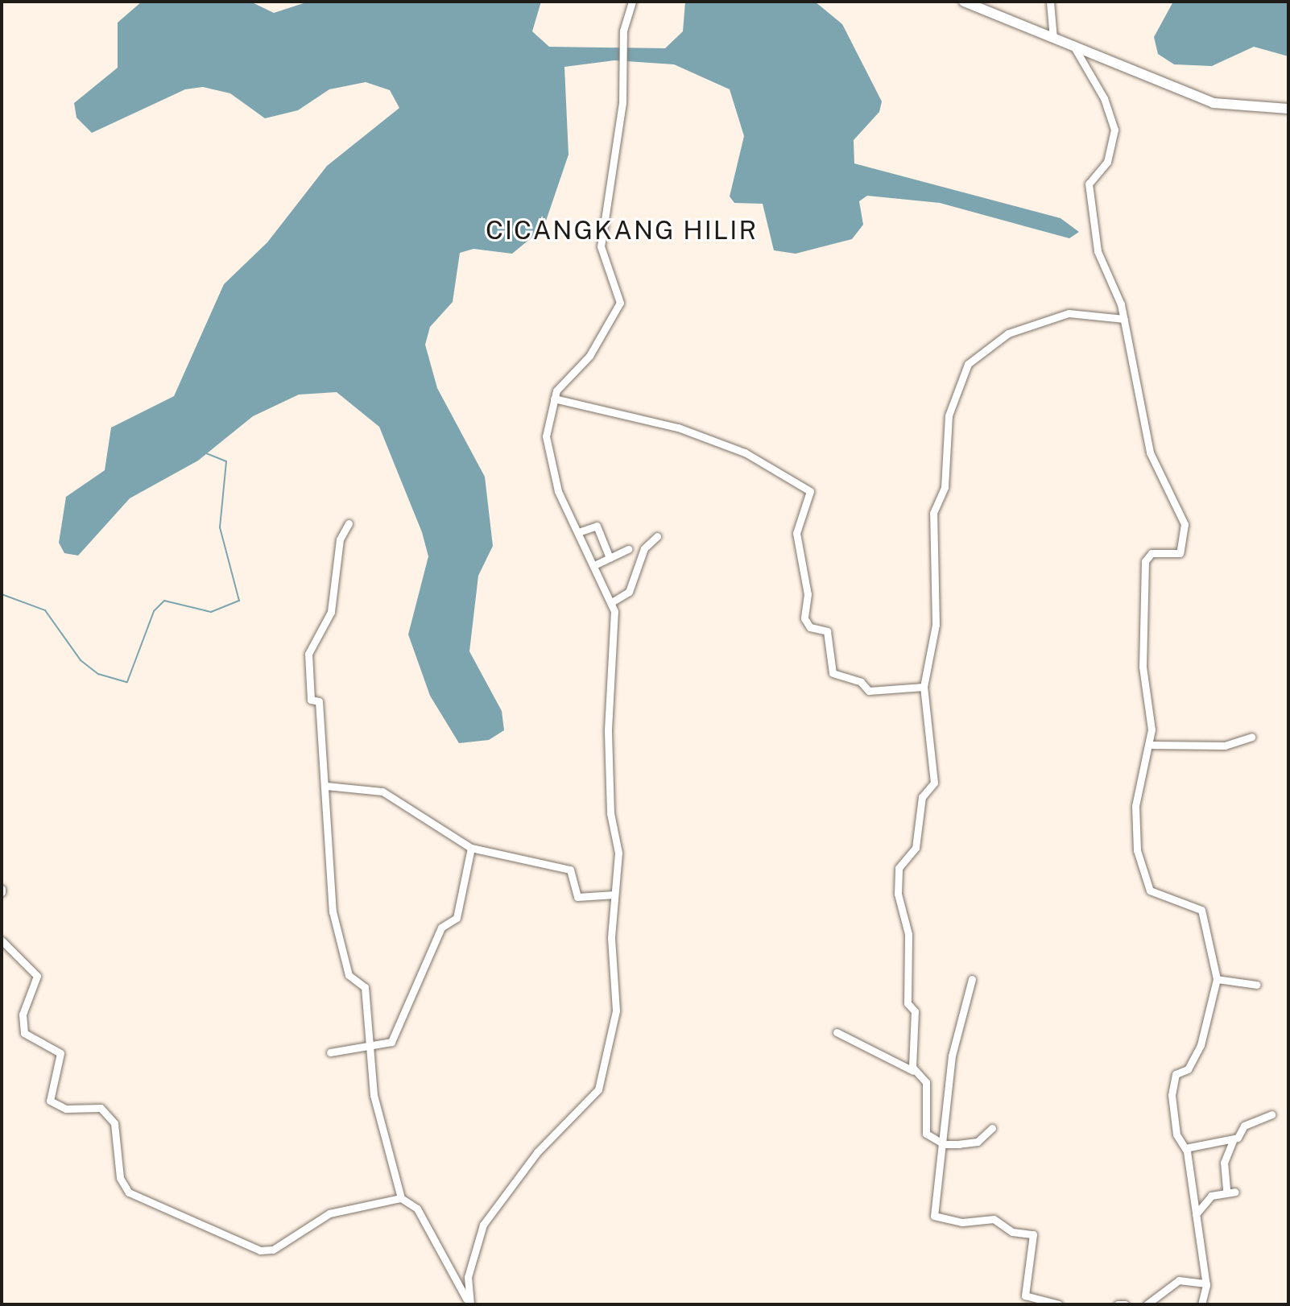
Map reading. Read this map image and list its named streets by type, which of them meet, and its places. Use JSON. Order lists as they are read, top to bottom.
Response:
{
  "districts": ["CICANGKANG HILIR"]
}
